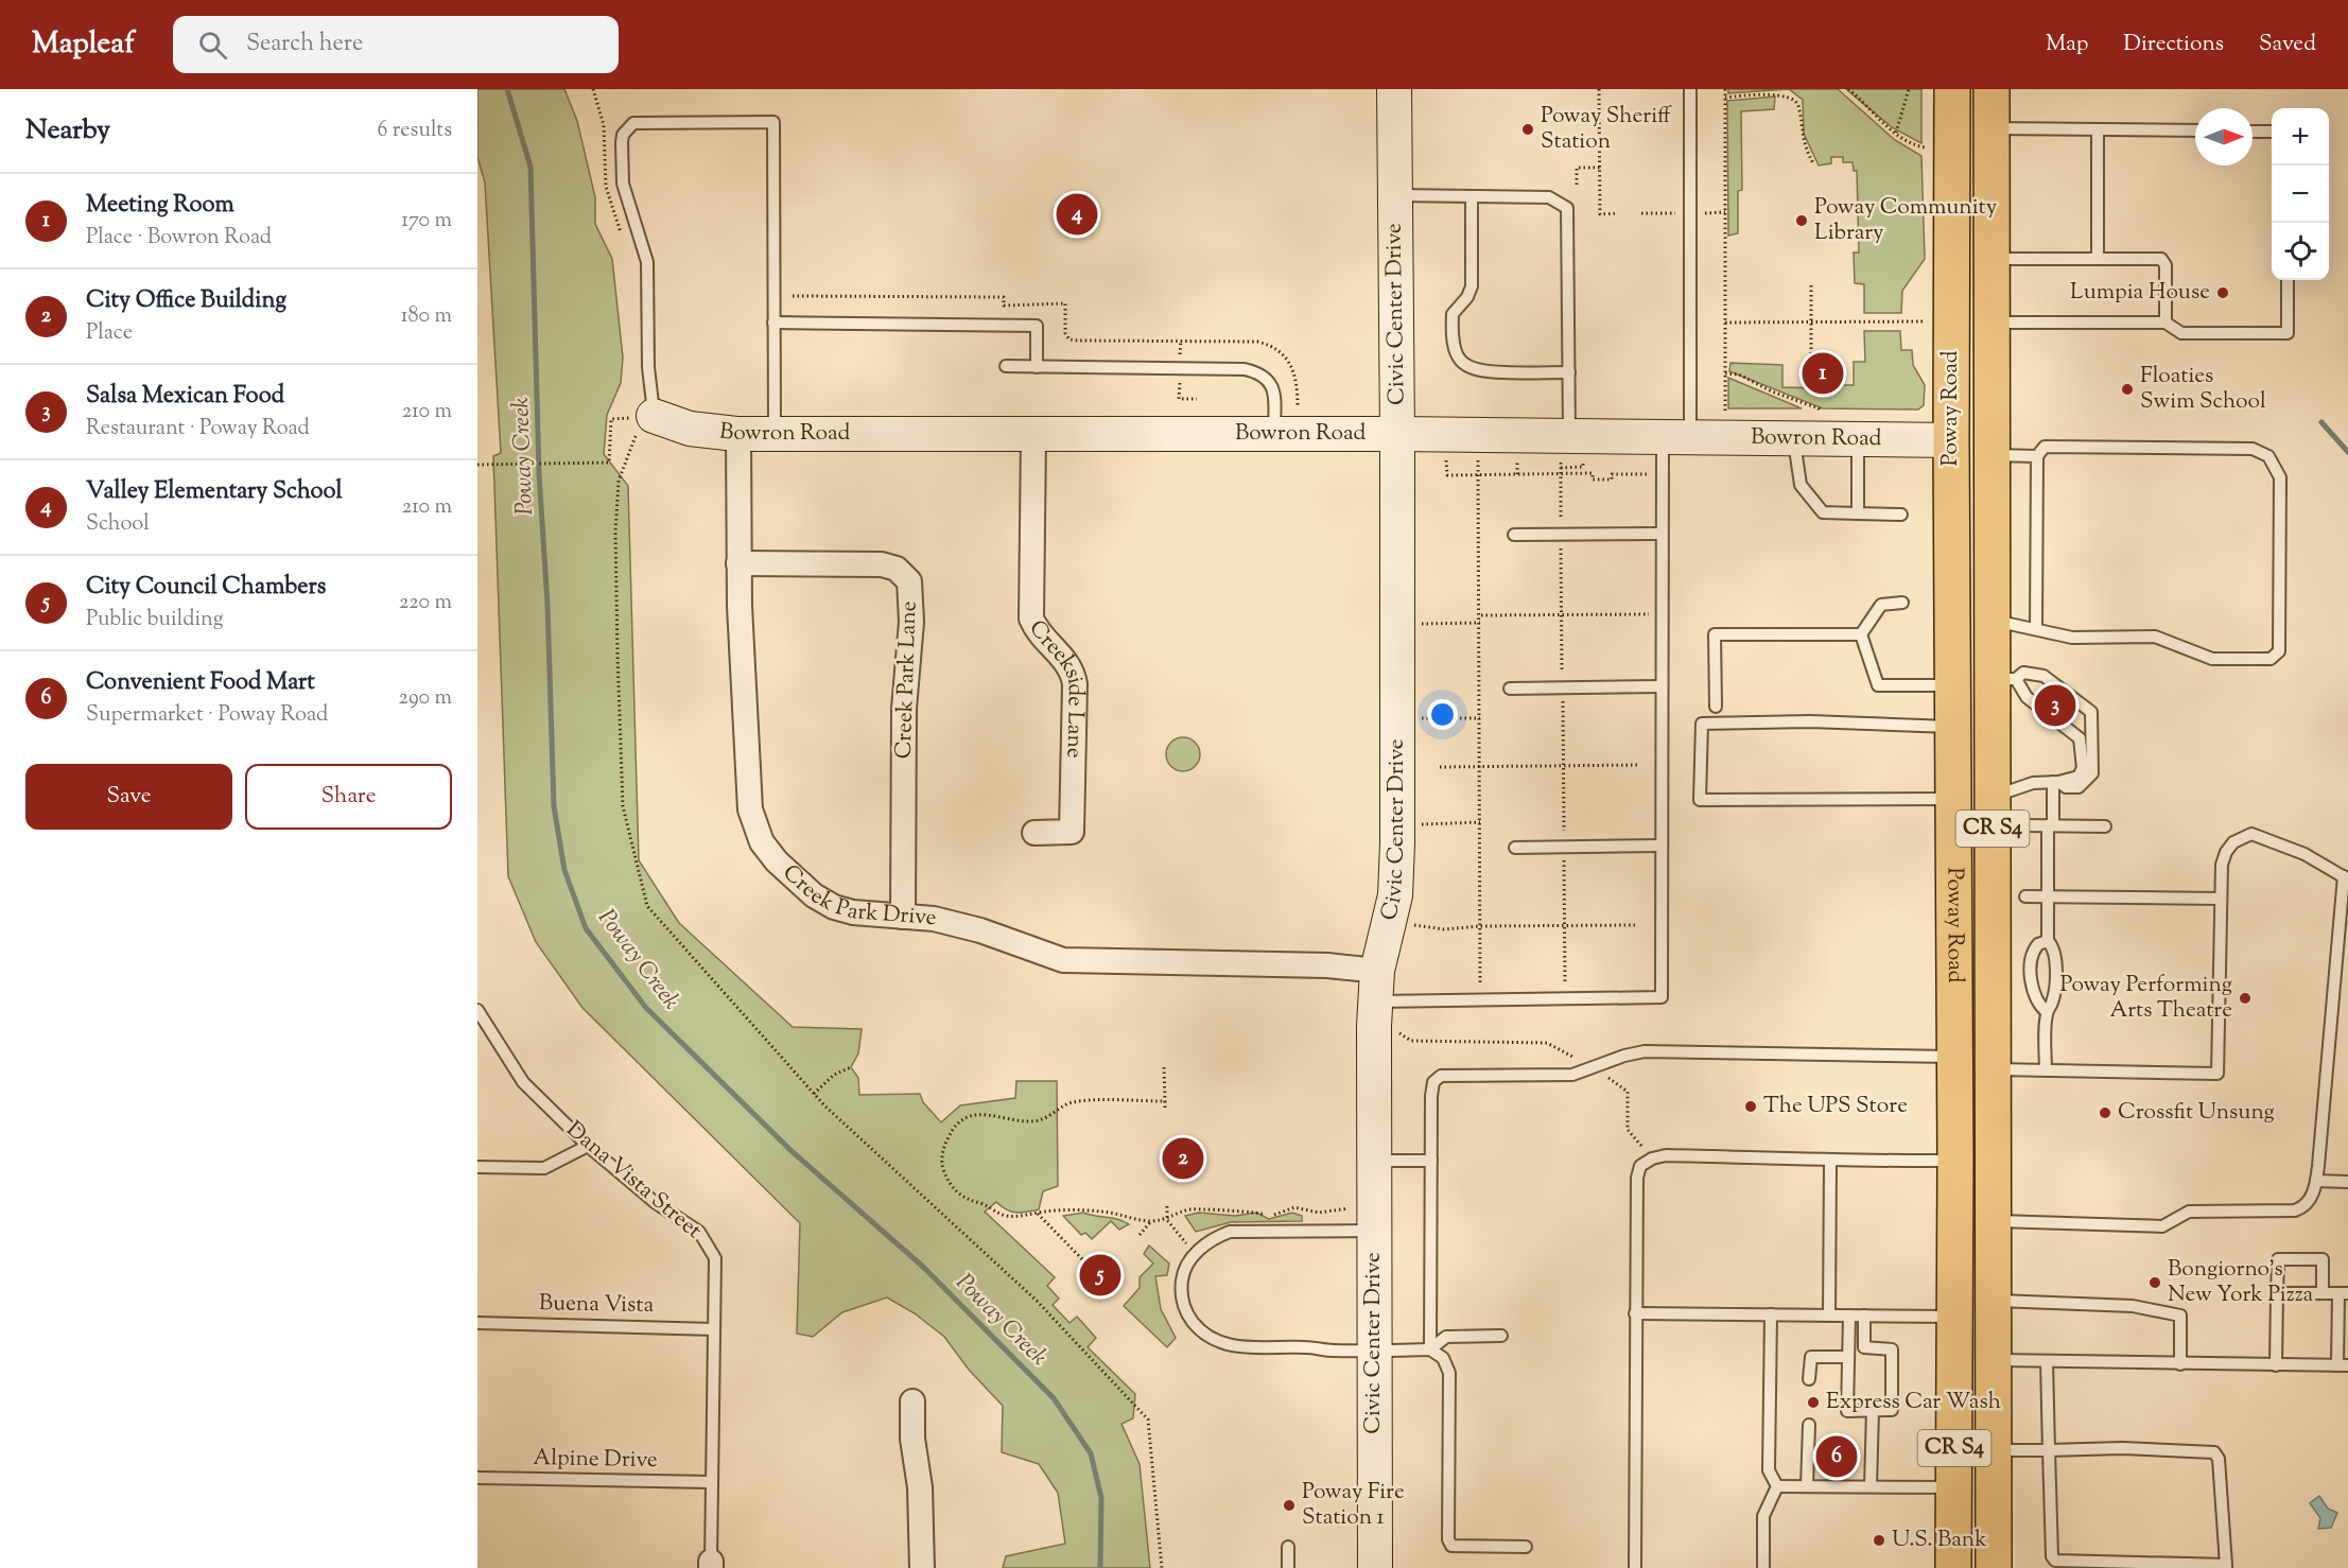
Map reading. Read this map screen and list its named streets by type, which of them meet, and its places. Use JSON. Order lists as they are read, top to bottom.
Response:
{
  "streets": {
    "main road": ["Poway Road", "CR S4"],
    "street": [
      "Civic Center Drive",
      "Bowron Road",
      "Creek Park Lane",
      "Creekside Lane",
      "Creek Park Drive"
    ],
    "lane": ["Dana Vista Street", "Buena Vista", "Alpine Drive"]
  },
  "crossings": [
    ["Civic Center Drive", "Bowron Road"],
    ["Civic Center Drive", "Creek Park Drive"],
    ["Poway Road", "Bowron Road"],
    ["Bowron Road", "Creekside Lane"],
    ["Bowron Road", "Creek Park Drive"],
    ["Creek Park Lane", "Creek Park Drive"],
    ["Dana Vista Street", "Buena Vista"],
    ["Dana Vista Street", "Alpine Drive"]
  ],
  "water": ["Poway Creek"],
  "places": [
    "Poway Sheriff Station",
    "Poway Community Library",
    "Lumpia House",
    "Floaties Swim School",
    "Poway Performing Arts Theatre",
    "The UPS Store",
    "Crossfit Unsung",
    "Bongiorno's New York Pizza",
    "Express Car Wash",
    "Poway Fire Station 1",
    "U.S. Bank"
  ],
  "north": "right",
  "page": {
    "header": "Mapleaf",
    "search": "Search here",
    "nav": ["Map", "Directions", "Saved"],
    "heading": ["Nearby", "6 results"],
    "map_buttons": ["+", "−"],
    "list": [
      {
        "mark": "1",
        "name": "Meeting Room",
        "note": "Place · Bowron Road",
        "value": "170 m"
      },
      {
        "mark": "2",
        "name": "City Office Building",
        "note": "Place",
        "value": "180 m"
      },
      {
        "mark": "3",
        "name": "Salsa Mexican Food",
        "note": "Restaurant · Poway Road",
        "value": "210 m"
      },
      {
        "mark": "4",
        "name": "Valley Elementary School",
        "note": "School",
        "value": "210 m"
      },
      {
        "mark": "5",
        "name": "City Council Chambers",
        "note": "Public building",
        "value": "220 m"
      },
      {
        "mark": "6",
        "name": "Convenient Food Mart",
        "note": "Supermarket · Poway Road",
        "value": "290 m"
      }
    ],
    "pins": [
      "4",
      "1",
      "3",
      "2",
      "5",
      "6"
    ],
    "buttons": ["Save", "Share"]
  }
}
